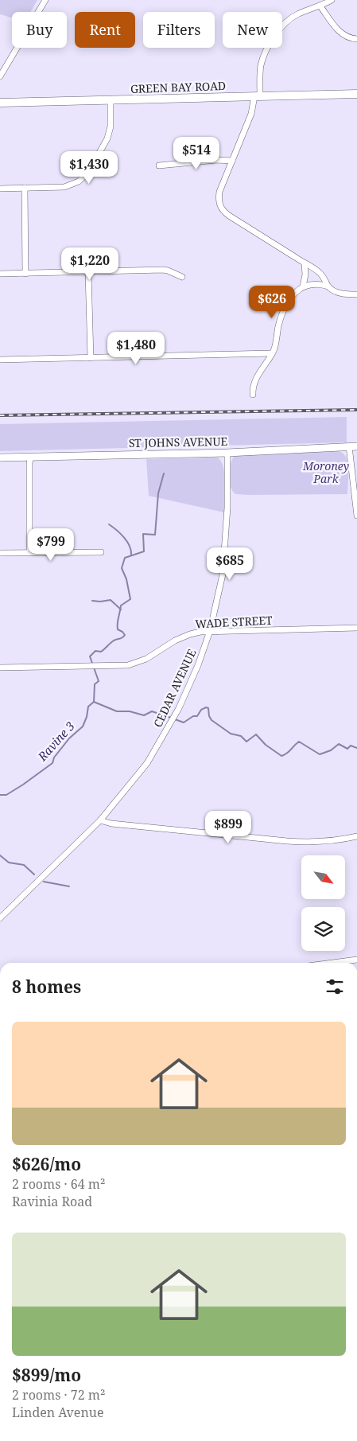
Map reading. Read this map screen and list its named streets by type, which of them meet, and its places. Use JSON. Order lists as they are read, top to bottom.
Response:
{
  "streets": {
    "main road": ["GREEN BAY ROAD"],
    "street": ["ST JOHNS AVENUE", "WADE STREET", "CEDAR AVENUE"]
  },
  "crossings": [
    ["ST JOHNS AVENUE", "CEDAR AVENUE"],
    ["WADE STREET", "CEDAR AVENUE"]
  ],
  "water": ["Ravine 3"],
  "parks": ["Moroney Park"],
  "north": "bottom right",
  "page": {
    "chip": [
      "Buy",
      "Rent",
      "Filters",
      "New"
    ],
    "price": [
      "$514",
      "$1,430",
      "$1,220",
      "$626",
      "$1,480",
      "$799",
      "$685",
      "$899"
    ],
    "heading": "8 homes",
    "list": [
      {
        "name": "$626/mo",
        "note": "2 rooms · 64 m² · Ravinia Road"
      },
      {
        "name": "$899/mo",
        "note": "2 rooms · 72 m² · Linden Avenue"
      }
    ]
  }
}
